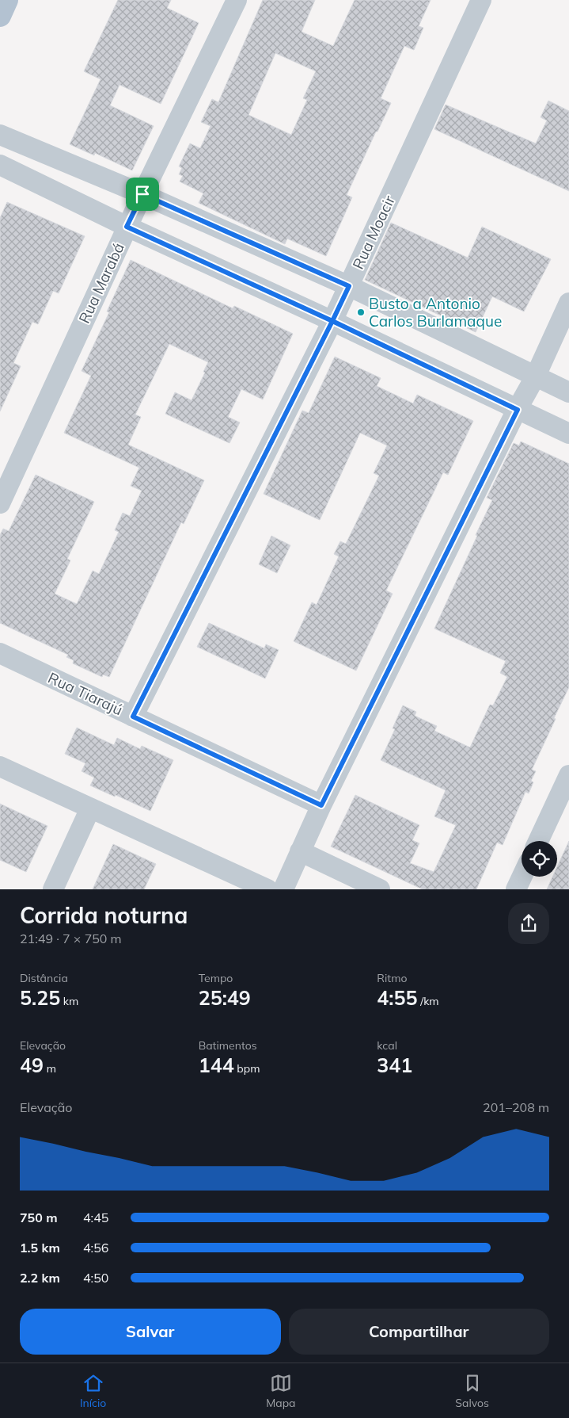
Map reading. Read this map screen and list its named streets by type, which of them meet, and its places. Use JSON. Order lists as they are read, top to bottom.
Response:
{
  "streets": {
    "street": ["Rua Moacir", "Rua Marabá", "Rua Tiarajú"]
  },
  "crossings": [
    ["Rua Moacir", "Rua Tiarajú"]
  ],
  "places": ["Busto a Antonio Carlos Burlamaque"],
  "page": {
    "heading": ["Corrida noturna", "21:49 · 7 × 750 m"],
    "stats": [
      ["Distância", "5.25 km"],
      ["Tempo", "25:49"],
      ["Ritmo", "4:55 /km"],
      ["Elevação", "49 m"],
      ["Batimentos", "144 bpm"],
      ["kcal", "341"]
    ],
    "chart": ["Elevação", "201–208 m"],
    "list": [
      {
        "name": "750 m",
        "note": "4:45"
      },
      {
        "name": "1.5 km",
        "note": "4:56"
      },
      {
        "name": "2.2 km",
        "note": "4:50"
      }
    ],
    "buttons": ["Salvar", "Compartilhar"],
    "tabs": ["Início", "Mapa", "Salvos"]
  }
}
